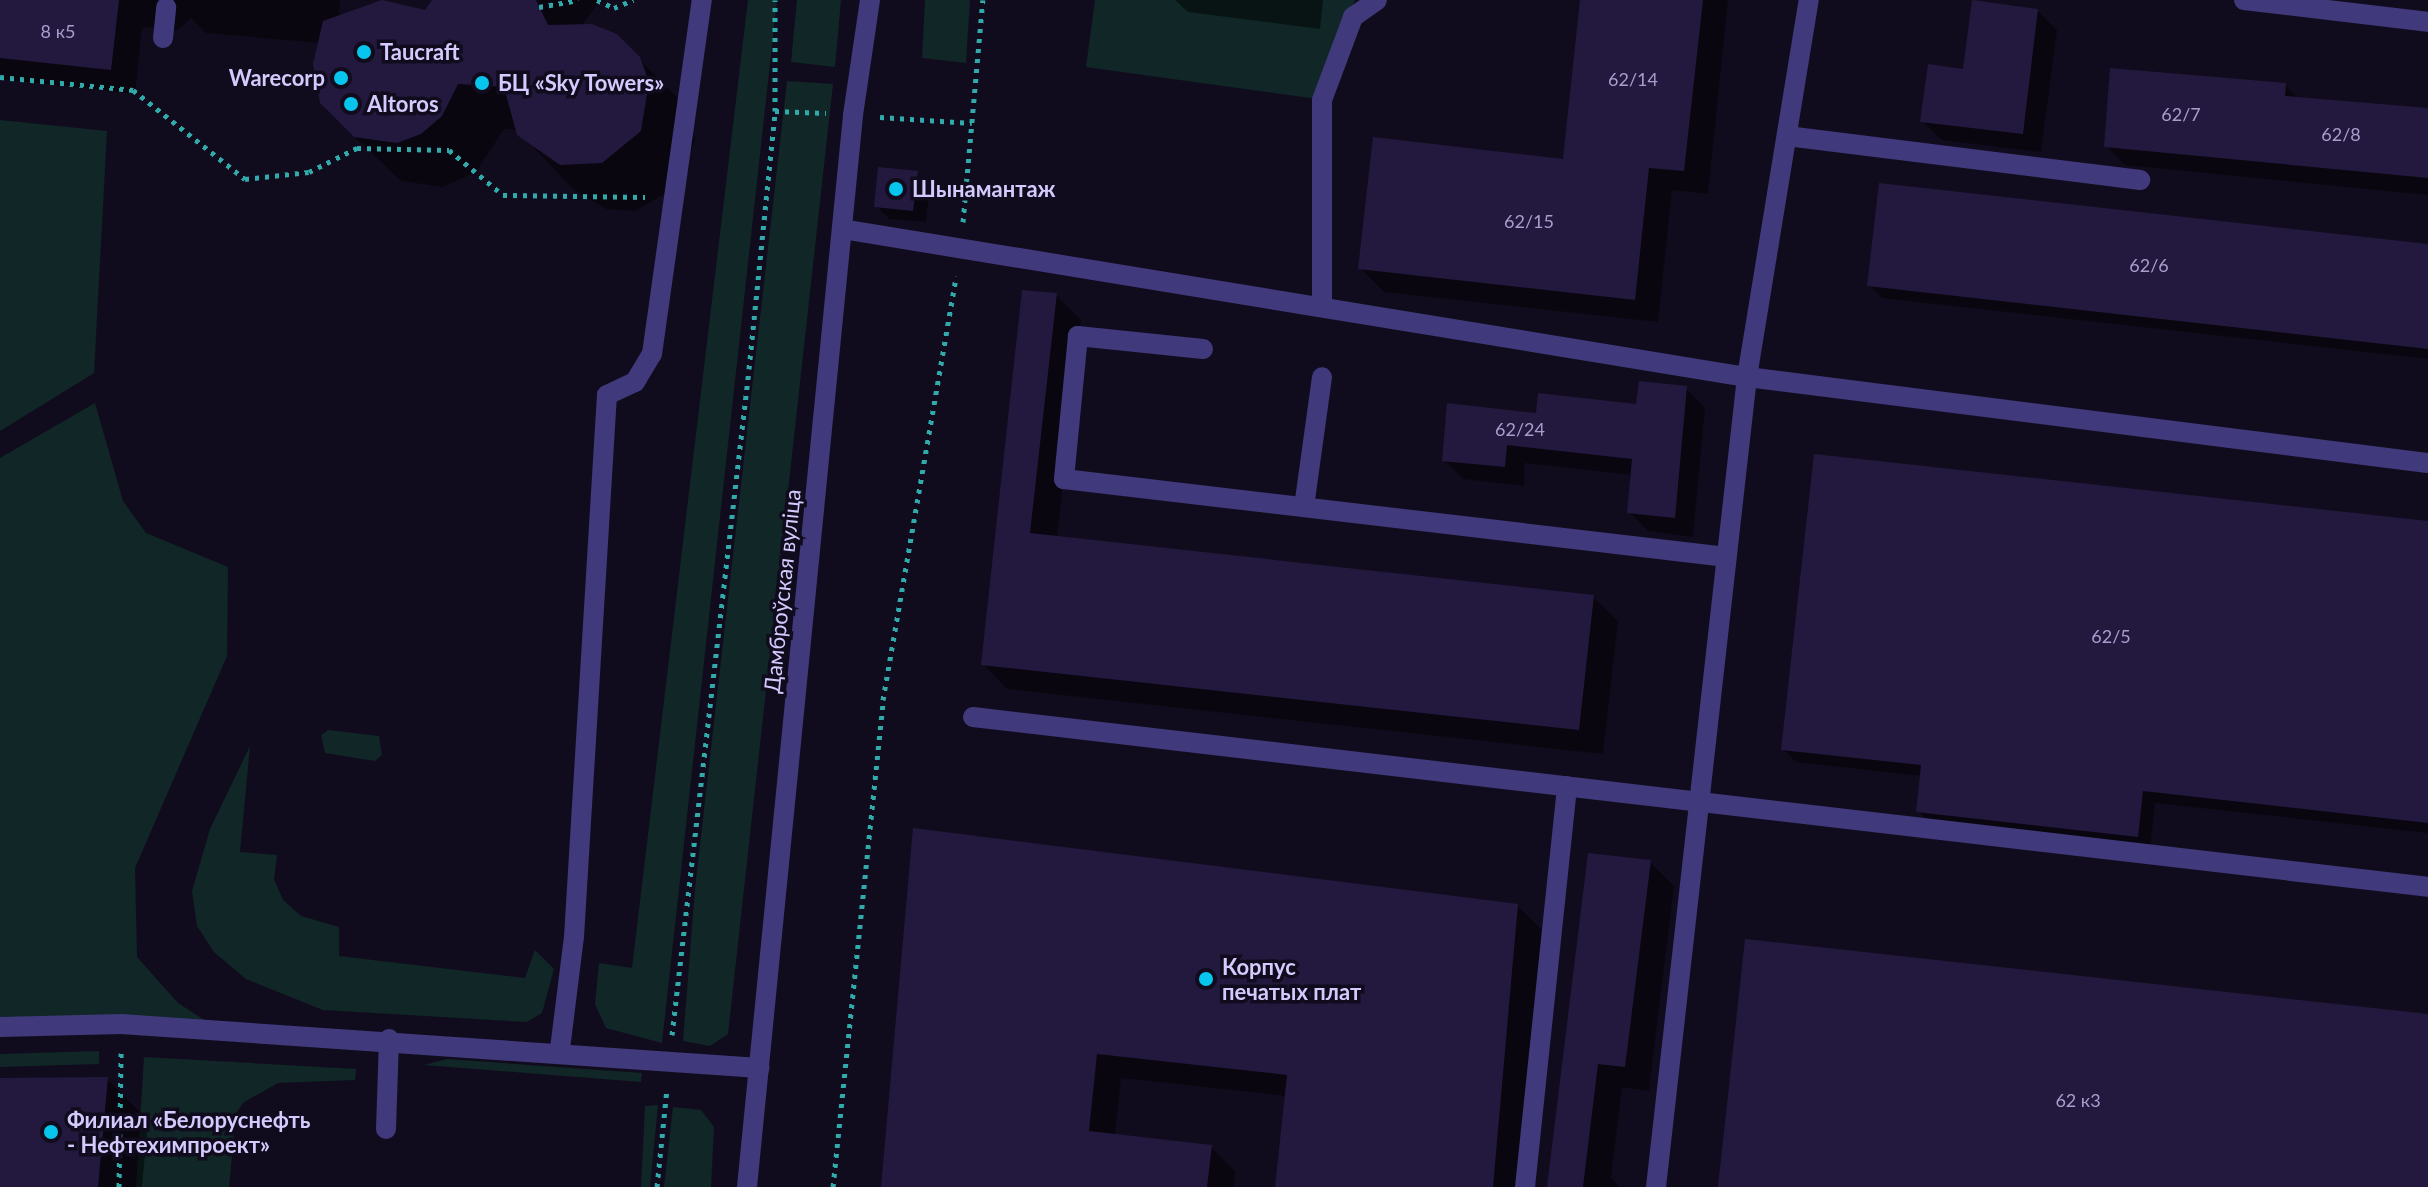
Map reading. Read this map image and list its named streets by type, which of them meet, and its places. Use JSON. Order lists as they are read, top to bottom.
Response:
{
  "streets": {
    "street": ["Дамброўская вуліца"]
  },
  "places": [
    "Taucraft",
    "Warecorp",
    "БЦ «Sky Towers»",
    "Altoros",
    "Шынамантаж",
    "Корпус печатых плат",
    "Филиал «Белоруснефть - Нефтехимпроект»"
  ],
  "house_numbers": [
    "8 к5",
    "62/14",
    "62/7",
    "62/8",
    "62/15",
    "62/6",
    "62/24",
    "62/5",
    "62 к3"
  ]
}
